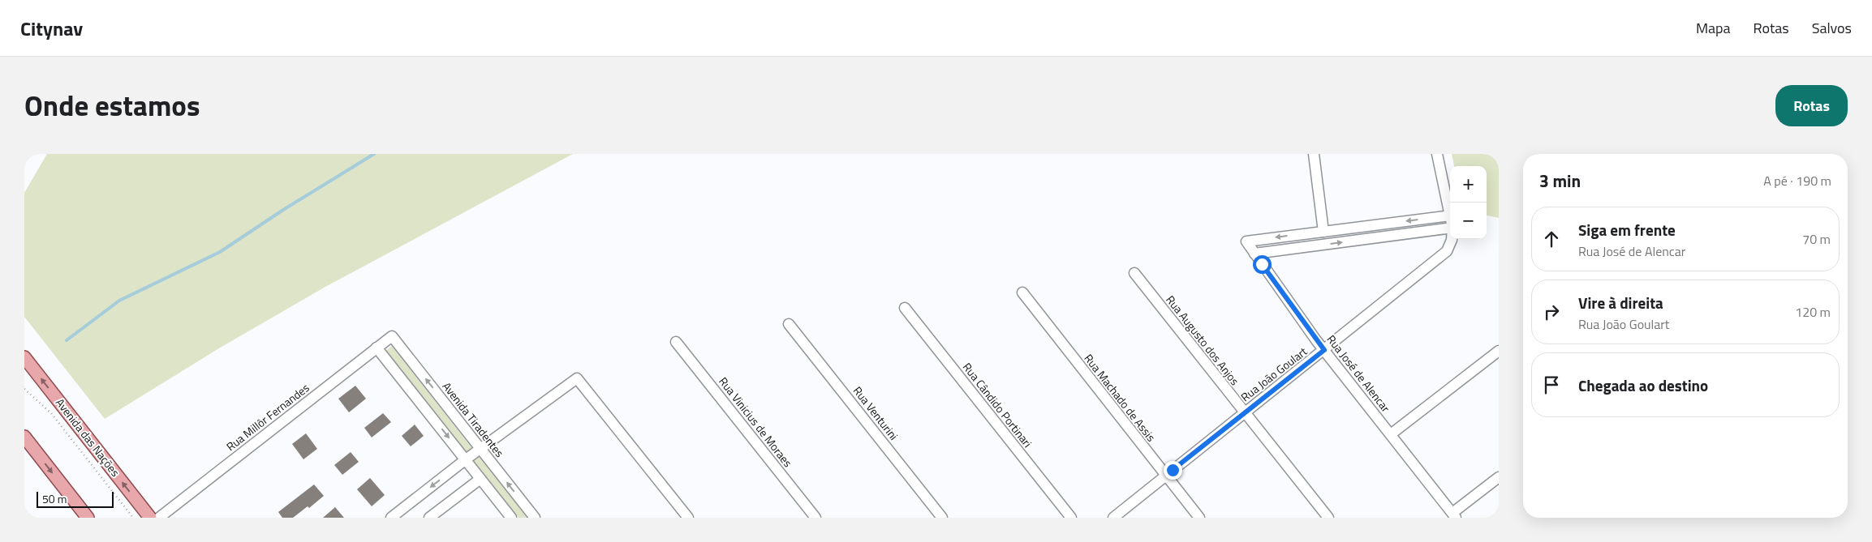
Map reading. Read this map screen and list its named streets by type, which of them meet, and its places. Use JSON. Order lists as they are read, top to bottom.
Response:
{
  "streets": {
    "main road": ["Avenida das Nações"],
    "street": [
      "Rua Augusto dos Anjos",
      "Rua José de Alencar",
      "Rua João Goulart",
      "Rua Machado de Assis",
      "Rua Cândido Portinari",
      "Rua Venturini",
      "Rua Millôr Fernandes",
      "Avenida Tiradentes",
      "Rua Vinicius de Moraes"
    ]
  },
  "crossings": [
    ["Rua Augusto dos Anjos", "Rua João Goulart"],
    ["Rua José de Alencar", "Rua João Goulart"],
    ["Rua João Goulart", "Rua Machado de Assis"],
    ["Rua Millôr Fernandes", "Avenida Tiradentes"]
  ],
  "scale_bar": "50 m",
  "page": {
    "header": "Citynav",
    "nav": ["Mapa", "Rotas", "Salvos"],
    "title": "Onde estamos",
    "buttons": "Rotas",
    "heading": ["3 min", "A pé · 190 m"],
    "map_buttons": ["+", "−"],
    "list": [
      ["Siga em frente", "Rua José de Alencar", "70 m"],
      ["Vire à direita", "Rua João Goulart", "120 m"],
      "Chegada ao destino"
    ],
    "scale": "50 m"
  }
}
